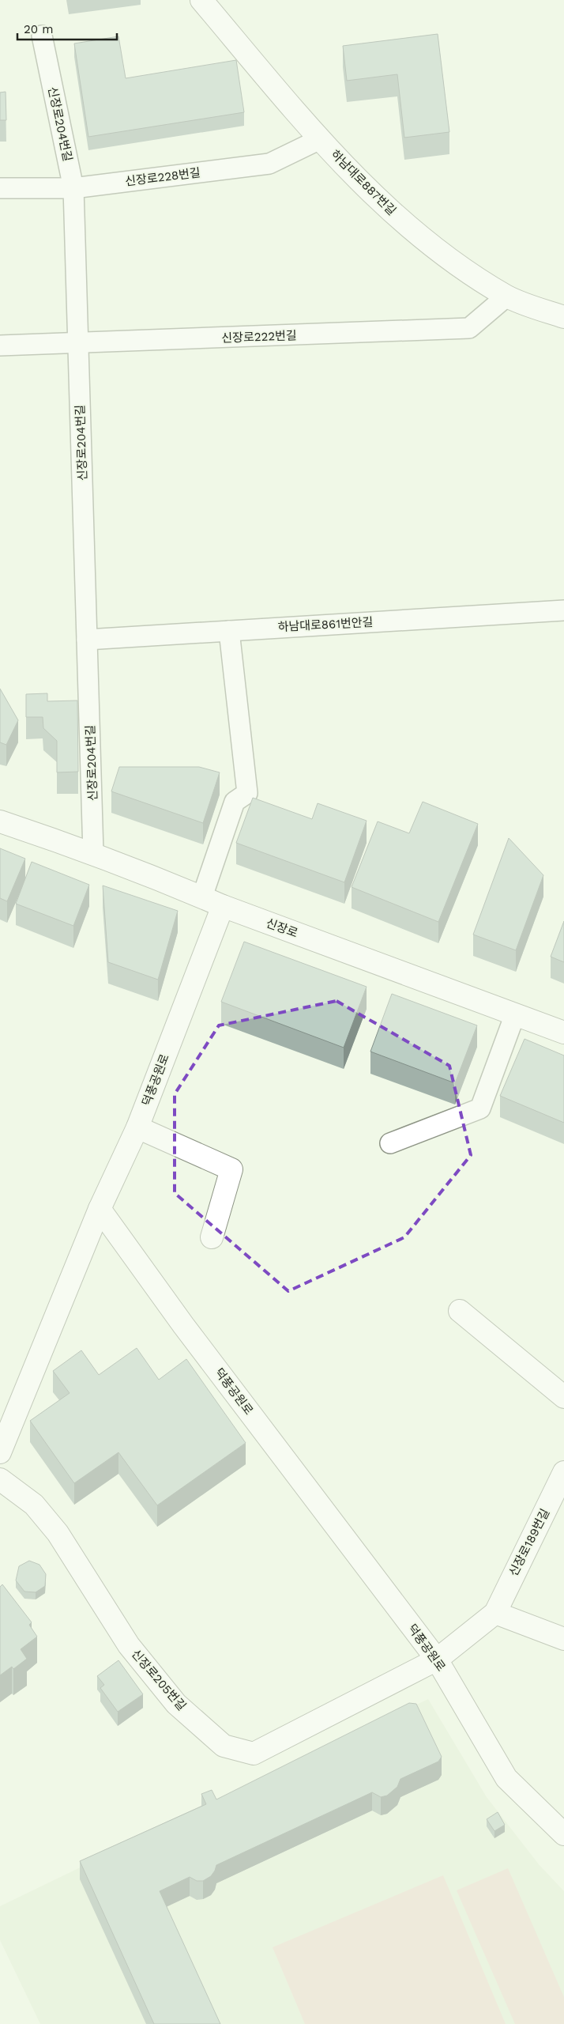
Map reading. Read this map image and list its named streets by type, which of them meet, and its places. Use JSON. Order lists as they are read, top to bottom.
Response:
{
  "streets": {
    "street": [
      "하남대로887번길",
      "신장로",
      "덕풍공원로",
      "신장로189번길",
      "신장로205번길"
    ],
    "lane": [
      "신장로204번길",
      "신장로228번길",
      "신장로222번길",
      "하남대로861번안길"
    ]
  },
  "crossings": [
    ["신장로204번길", "신장로228번길"],
    ["신장로204번길", "신장로222번길"],
    ["신장로204번길", "하남대로861번안길"],
    ["신장로204번길", "신장로"],
    ["신장로228번길", "하남대로887번길"],
    ["하남대로887번길", "신장로222번길"],
    ["신장로", "덕풍공원로"],
    ["덕풍공원로", "신장로189번길"],
    ["덕풍공원로", "신장로205번길"],
    ["신장로189번길", "신장로205번길"]
  ],
  "scale_bar": "20 m"
}
